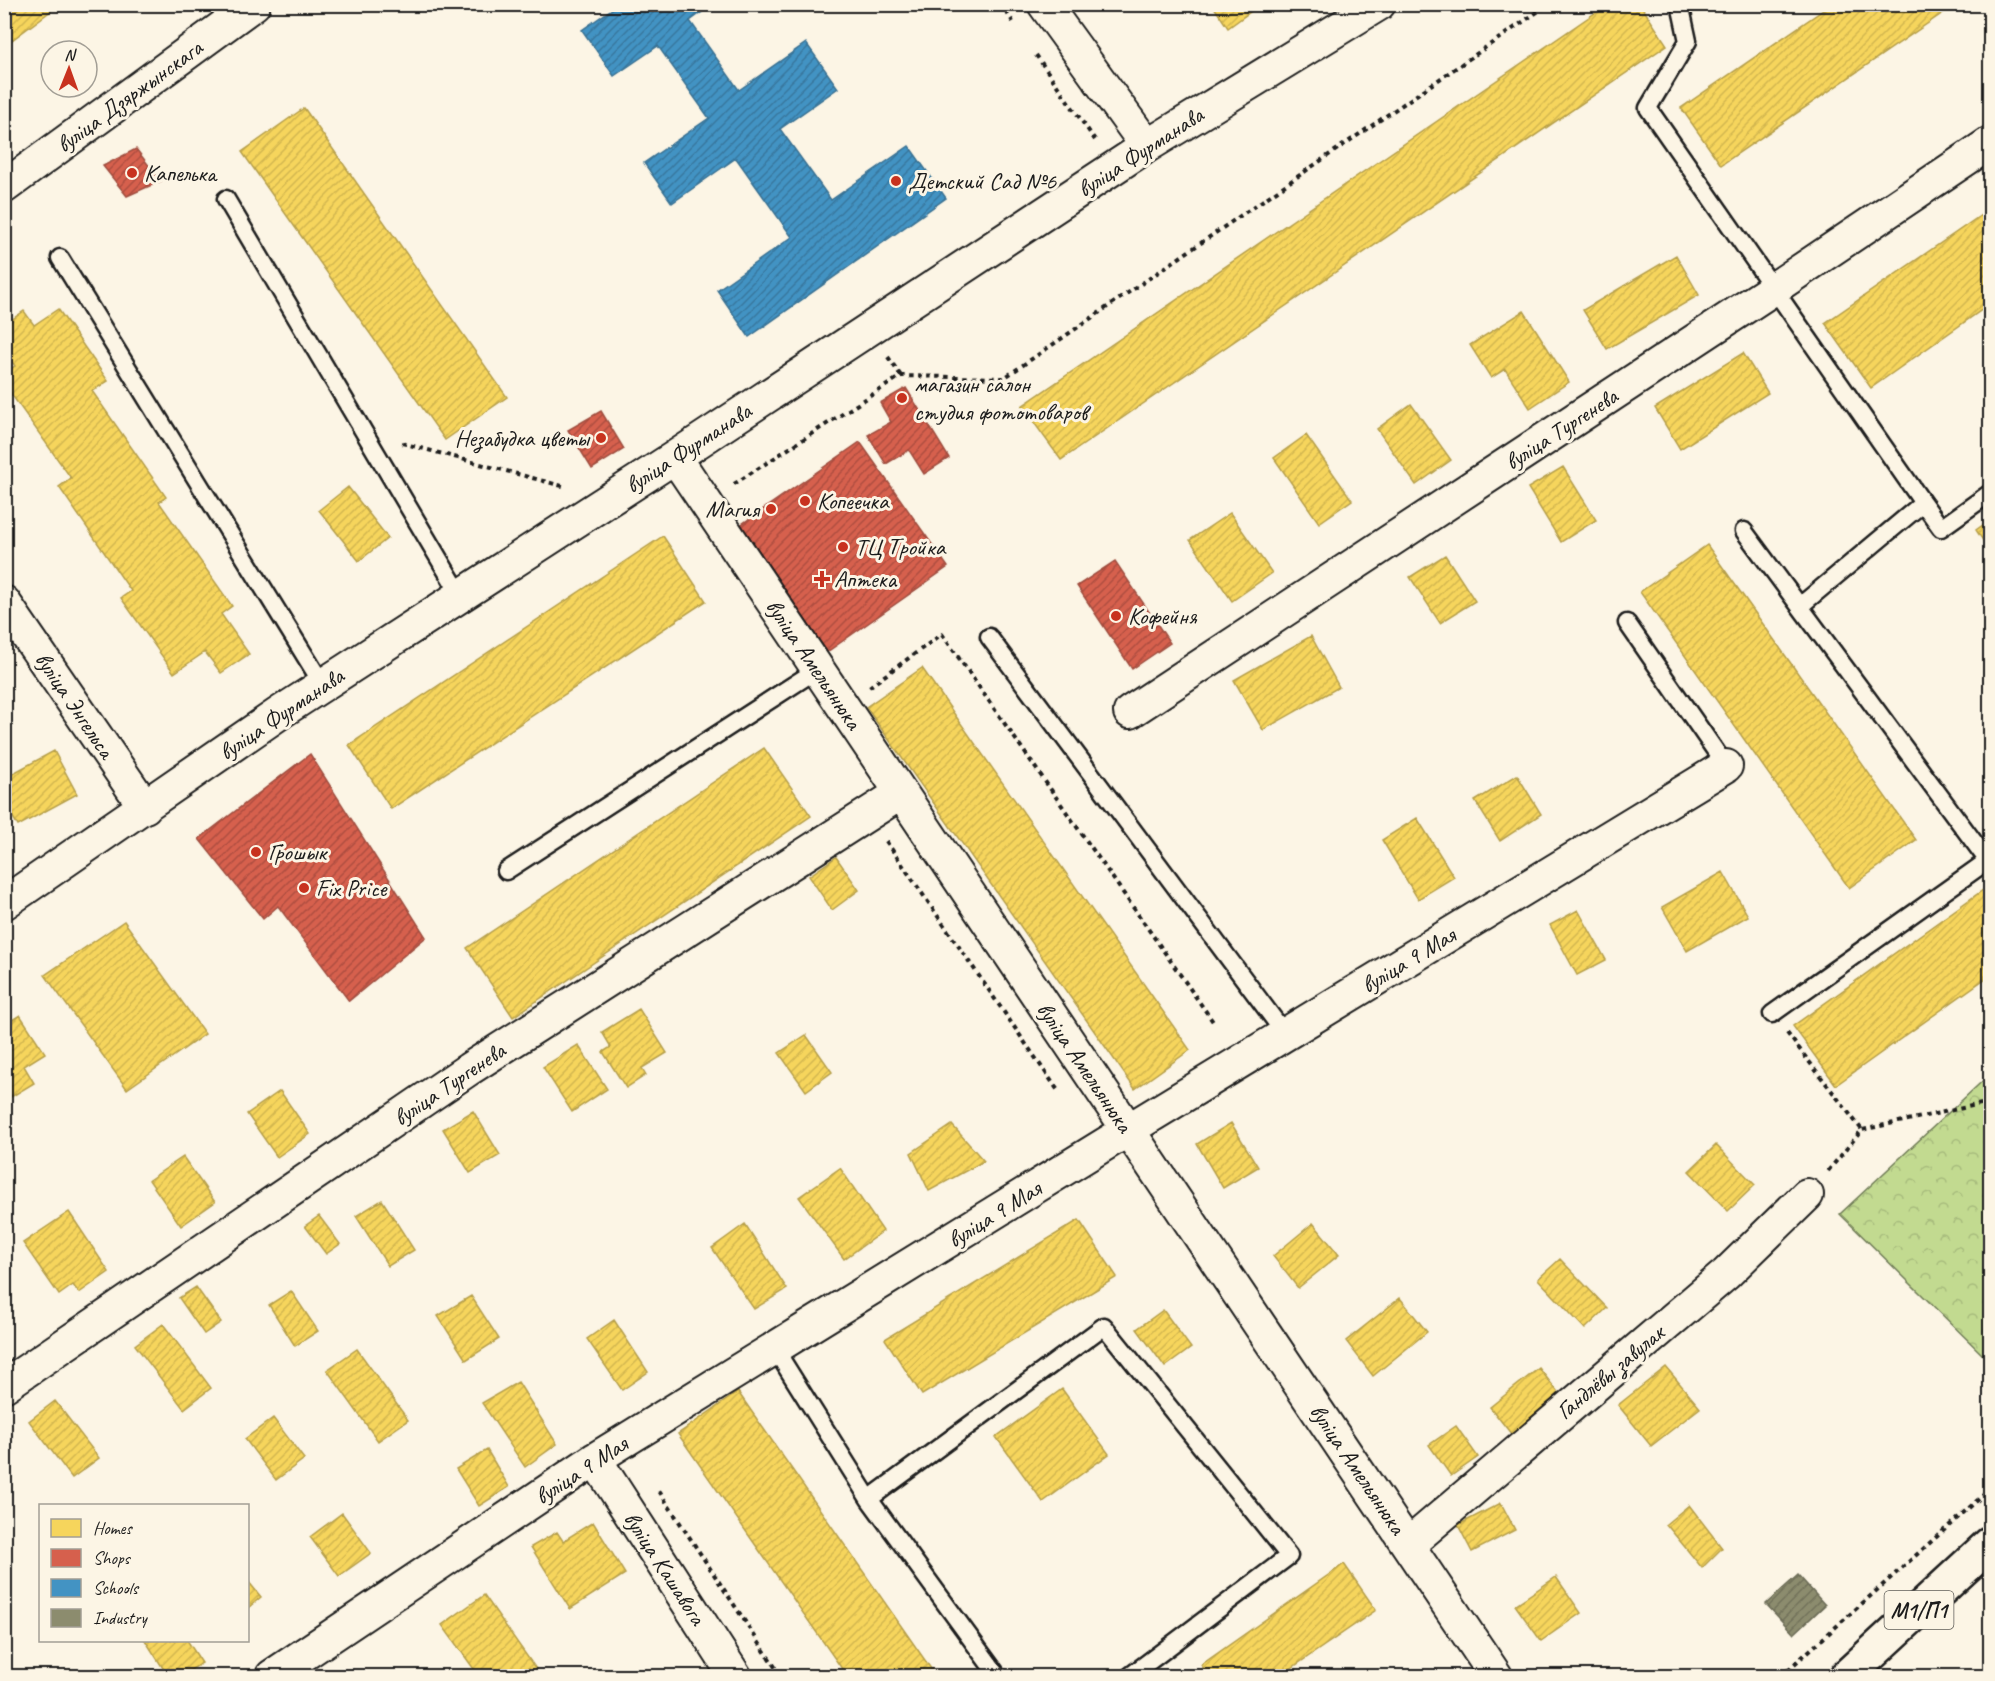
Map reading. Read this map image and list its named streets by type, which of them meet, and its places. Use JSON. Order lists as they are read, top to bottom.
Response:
{
  "streets": {
    "main road": ["М1/П1"],
    "street": [
      "вуліца Дзяржынскага",
      "вуліца Фурманава",
      "вуліца Тургенева",
      "вуліца Амельянюка",
      "вуліца Энгельса",
      "вуліца 9 Мая",
      "Гандлёвы завулак",
      "вуліца Кашавога"
    ]
  },
  "crossings": [
    ["вуліца Фурманава", "вуліца Амельянюка"],
    ["вуліца Фурманава", "вуліца Энгельса"],
    ["вуліца Тургенева", "вуліца Амельянюка"],
    ["вуліца Амельянюка", "вуліца 9 Мая"],
    ["вуліца Амельянюка", "Гандлёвы завулак"],
    ["вуліца 9 Мая", "вуліца Кашавога"]
  ],
  "places": {
    "other": [
      "Капелька",
      "Детский Сад №6",
      "магазин салон студия фототоваров",
      "Незабудка цветы",
      "Копеечка",
      "Магия",
      "ТЦ Тройка",
      "Кофейня",
      "Грошык",
      "Fix Price"
    ],
    "health": ["Аптека"]
  },
  "legend": [
    "Homes",
    "Shops",
    "Schools",
    "Industry"
  ],
  "north": "top"
}
